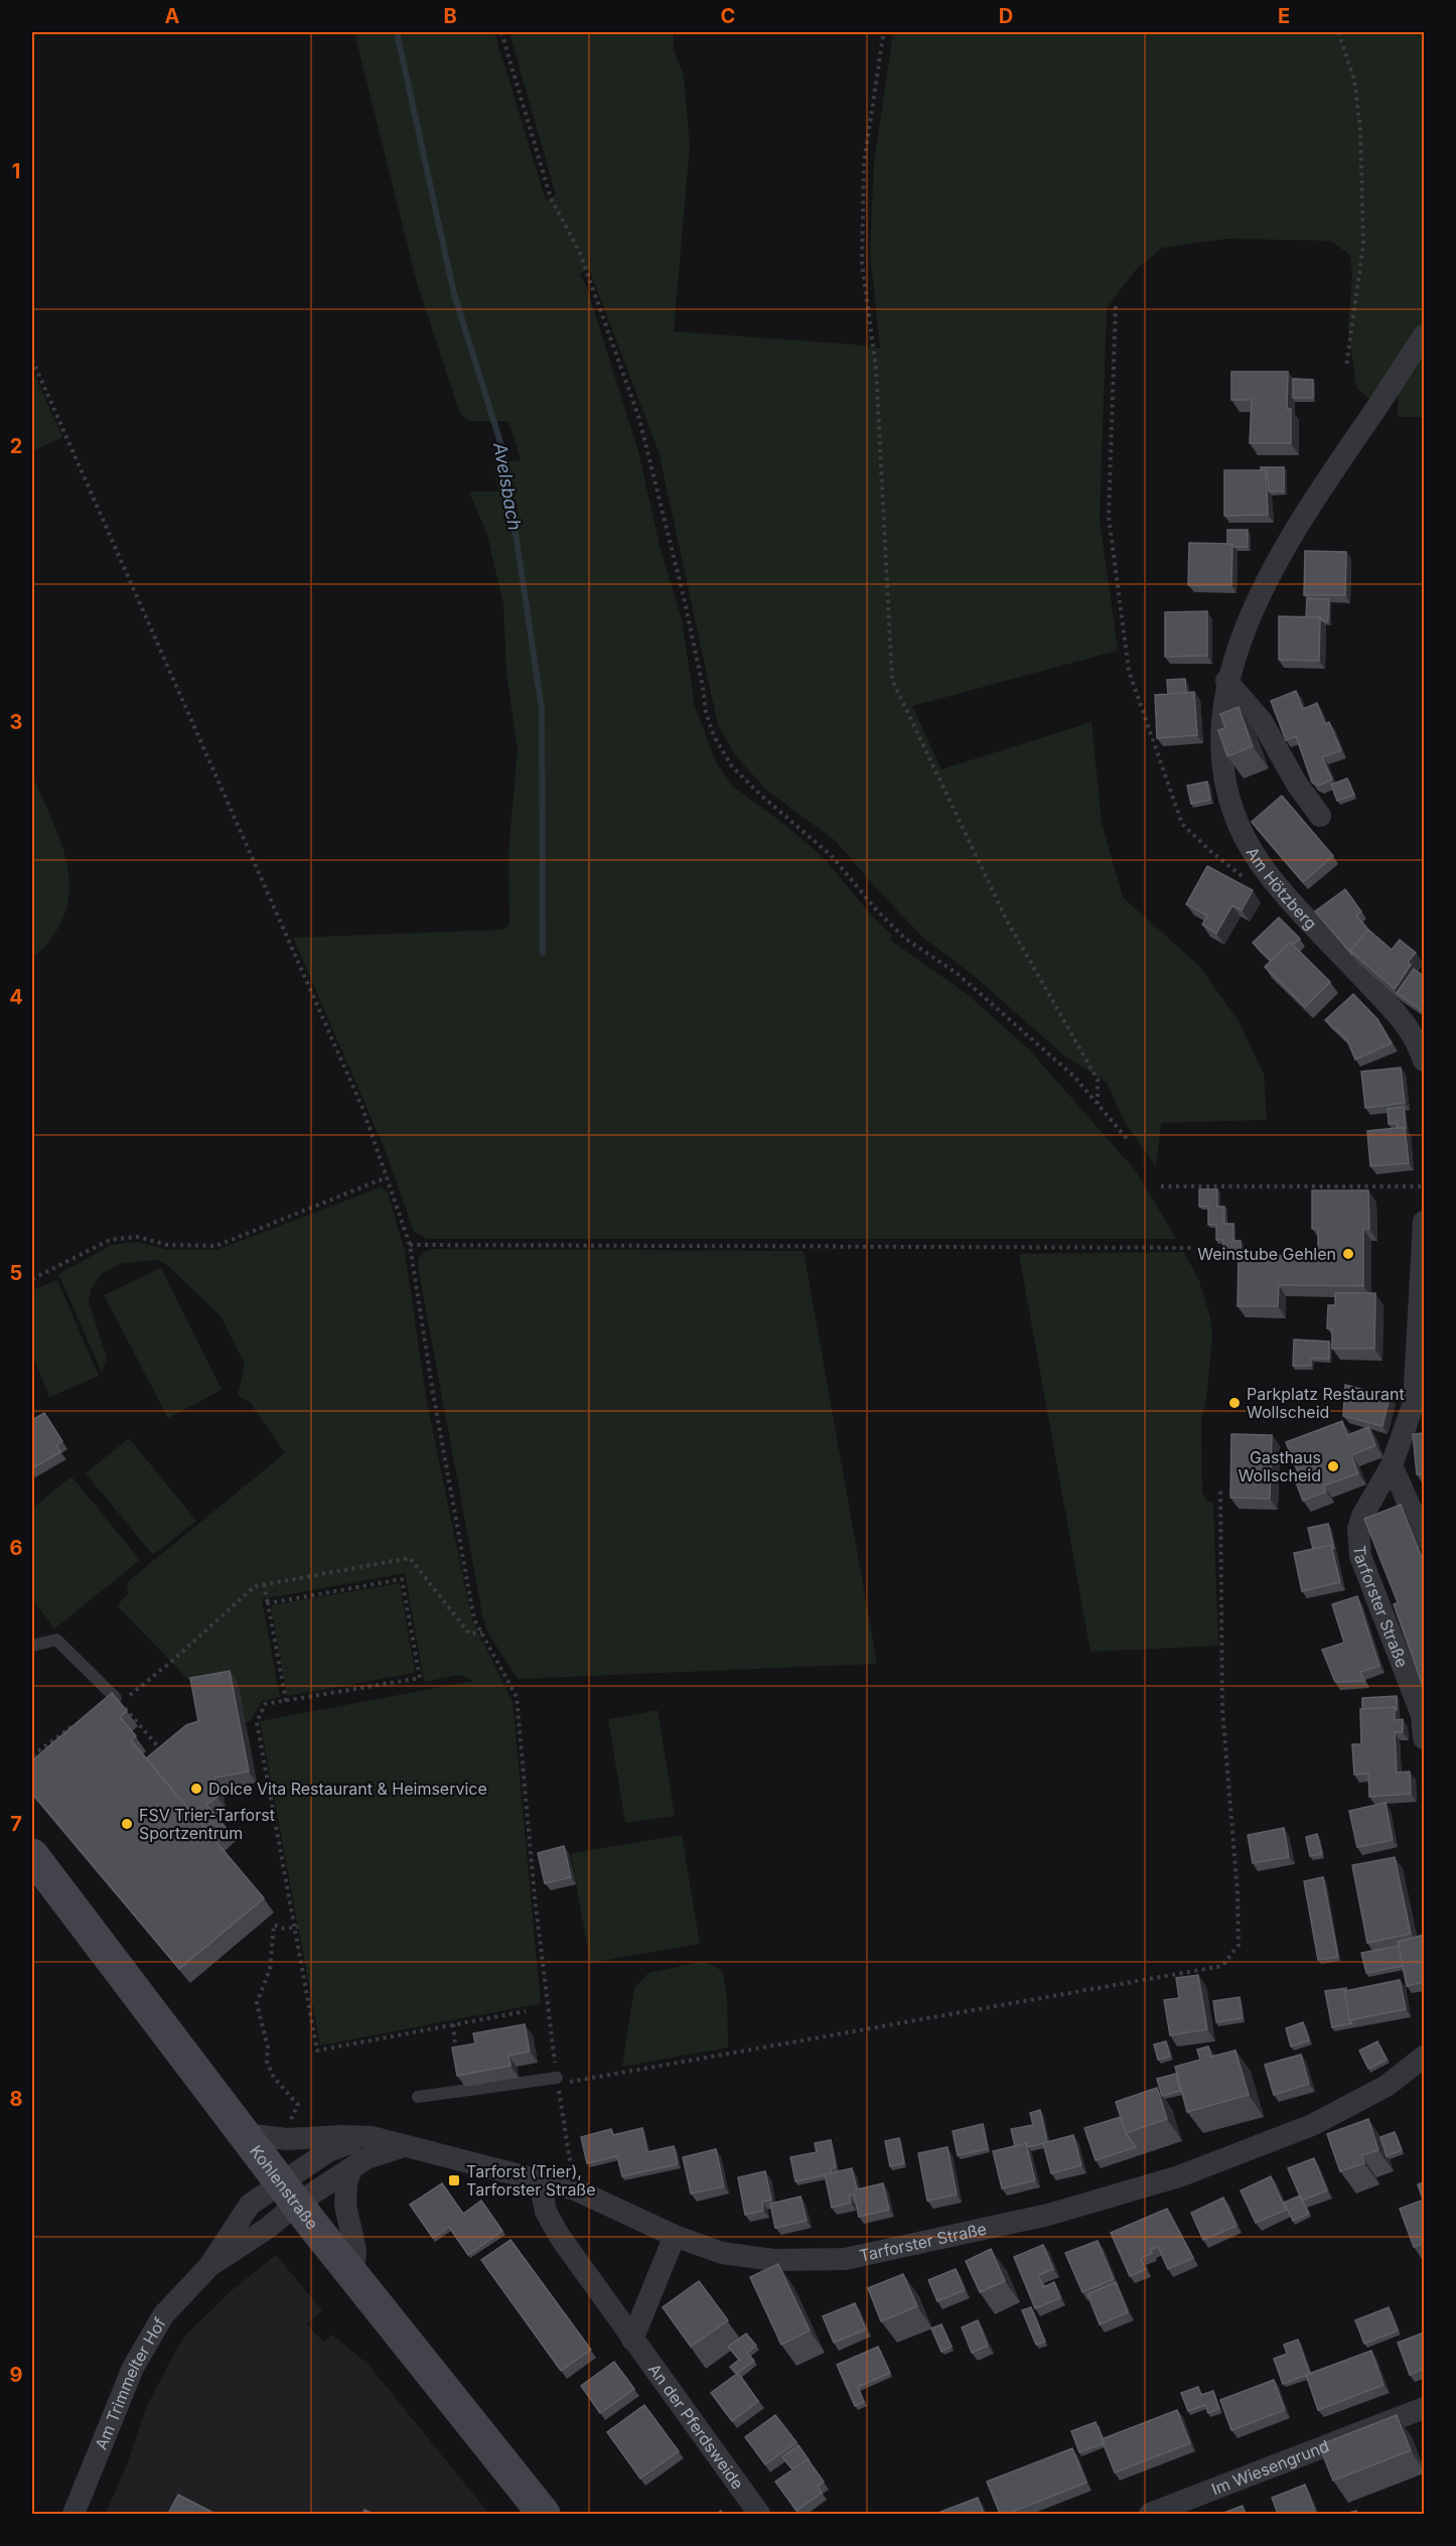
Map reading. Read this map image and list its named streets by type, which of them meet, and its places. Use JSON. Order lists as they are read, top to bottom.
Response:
{
  "streets": {
    "main road": ["Kohlenstraße"],
    "street": [
      "Am Hötzberg",
      "Tarforster Straße",
      "Am Trimmelter Hof",
      "An der Pferdsweide",
      "Im Wiesengrund"
    ]
  },
  "crossings": [
    ["Tarforster Straße", "Kohlenstraße"],
    ["Tarforster Straße", "An der Pferdsweide"],
    ["Kohlenstraße", "Am Trimmelter Hof"]
  ],
  "water": ["Avelsbach"],
  "places": {
    "other": [
      "Weinstube Gehlen",
      "Parkplatz Restaurant Wollscheid",
      "Gasthaus Wollscheid",
      "Dolce Vita Restaurant & Heimservice",
      "FSV Trier-Tarforst Sportzentrum"
    ],
    "transit": ["Tarforst (Trier), Tarforster Straße"]
  },
  "grid": {
    "columns": [
      "A",
      "B",
      "C",
      "D",
      "E"
    ],
    "rows": [
      "1",
      "2",
      "3",
      "4",
      "5",
      "6",
      "7",
      "8",
      "9"
    ]
  }
}
